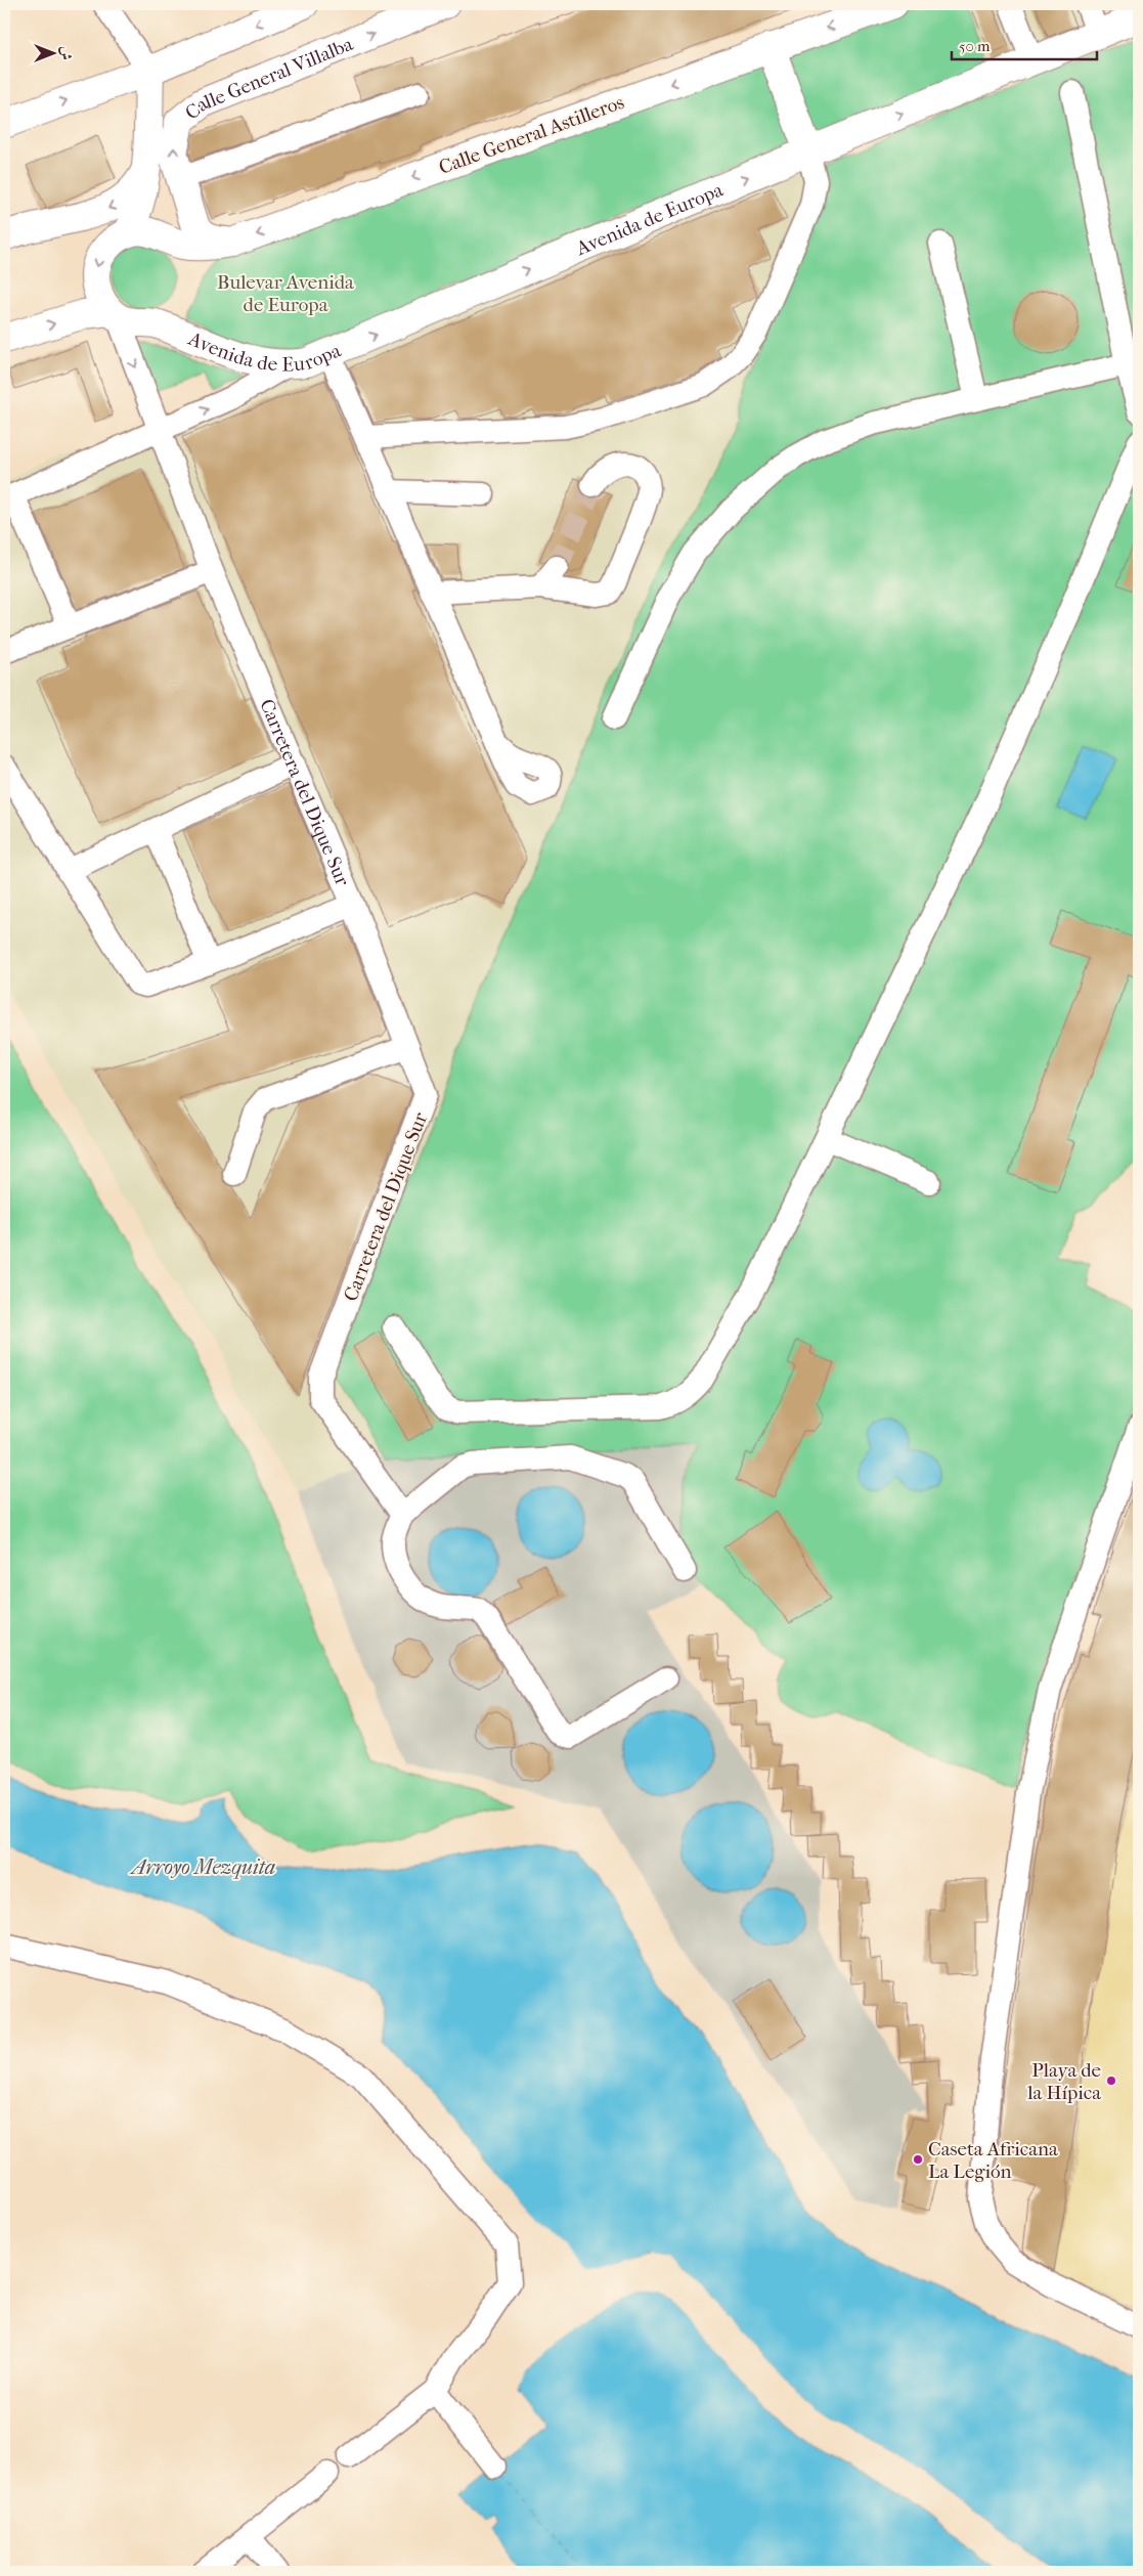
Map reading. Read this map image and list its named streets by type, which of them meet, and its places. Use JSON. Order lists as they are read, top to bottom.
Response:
{
  "streets": {
    "main road": ["Calle General Villalba", "Calle General Astilleros", "Avenida de Europa"],
    "street": ["Carretera del Dique Sur"]
  },
  "crossings": [
    ["Calle General Villalba", "Calle General Astilleros"],
    ["Avenida de Europa", "Carretera del Dique Sur"]
  ],
  "one_way": ["Calle General Astilleros", "Avenida de Europa"],
  "water": ["Arroyo Mezquita"],
  "parks": ["Bulevar Avenida de Europa"],
  "places": ["Playa de la Hípica", "Caseta Africana La Legión"],
  "scale_bar": "50 m",
  "north": "right"
}
